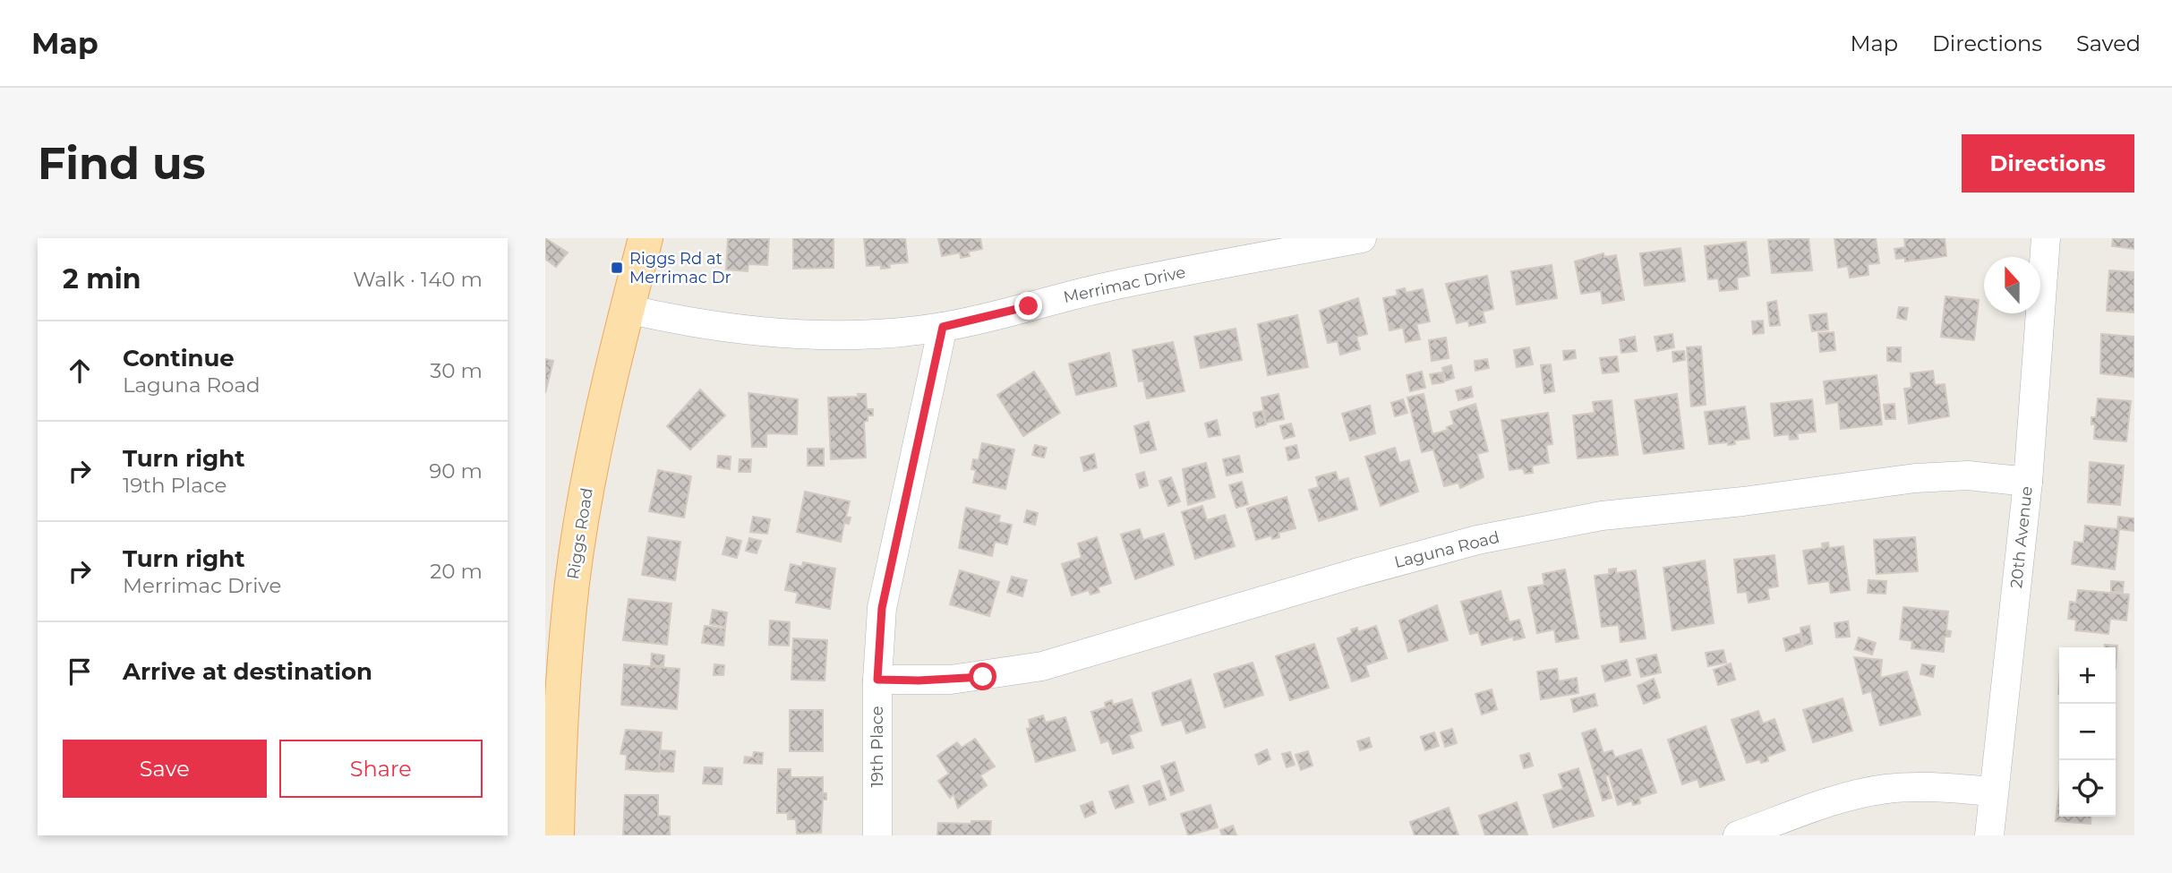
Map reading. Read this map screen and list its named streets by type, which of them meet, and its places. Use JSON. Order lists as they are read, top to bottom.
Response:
{
  "streets": {
    "main road": ["Riggs Road"],
    "street": [
      "Merrimac Drive",
      "20th Avenue",
      "Laguna Road",
      "19th Place"
    ]
  },
  "crossings": [
    ["Merrimac Drive", "Riggs Road"],
    ["Merrimac Drive", "19th Place"],
    ["20th Avenue", "Laguna Road"],
    ["Laguna Road", "19th Place"]
  ],
  "places": {
    "transit": ["Riggs Rd at Merrimac Dr"]
  },
  "north": "top",
  "page": {
    "header": "Map",
    "nav": ["Map", "Directions", "Saved"],
    "buttons": [
      "Directions",
      ["Save", "Share"]
    ],
    "title": "Find us",
    "heading": ["2 min", "Walk · 140 m"],
    "list": [
      ["Continue", "Laguna Road", "30 m"],
      ["Turn right", "19th Place", "90 m"],
      ["Turn right", "Merrimac Drive", "20 m"],
      "Arrive at destination"
    ],
    "map_buttons": ["+", "−"]
  }
}
